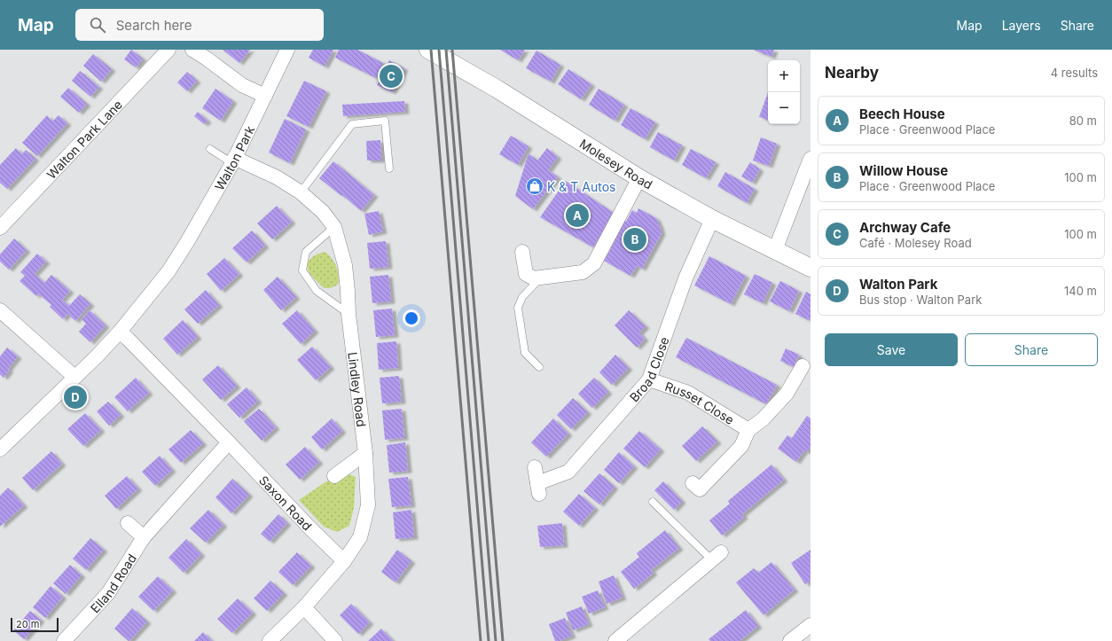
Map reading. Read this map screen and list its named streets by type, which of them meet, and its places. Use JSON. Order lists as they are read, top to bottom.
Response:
{
  "streets": {
    "street": [
      "Walton Park Lane",
      "Walton Park",
      "Molesey Road",
      "Broad Close",
      "Lindley Road",
      "Russet Close",
      "Saxon Road",
      "Elland Road"
    ]
  },
  "crossings": [
    ["Walton Park", "Lindley Road"],
    ["Walton Park", "Saxon Road"],
    ["Molesey Road", "Broad Close"],
    ["Broad Close", "Russet Close"],
    ["Lindley Road", "Saxon Road"]
  ],
  "places": {
    "shop": ["K & T Autos"]
  },
  "scale_bar": "20 m",
  "page": {
    "header": "Map",
    "search": "Search here",
    "nav": ["Map", "Layers", "Share"],
    "heading": ["Nearby", "4 results"],
    "map_buttons": ["+", "−"],
    "pins": [
      "C",
      "A",
      "B",
      "D"
    ],
    "list": [
      {
        "mark": "A",
        "name": "Beech House",
        "note": "Place · Greenwood Place",
        "value": "80 m"
      },
      {
        "mark": "B",
        "name": "Willow House",
        "note": "Place · Greenwood Place",
        "value": "100 m"
      },
      {
        "mark": "C",
        "name": "Archway Cafe",
        "note": "Café · Molesey Road",
        "value": "100 m"
      },
      {
        "mark": "D",
        "name": "Walton Park",
        "note": "Bus stop · Walton Park",
        "value": "140 m"
      }
    ],
    "buttons": ["Save", "Share"],
    "scale": "20 m"
  }
}
